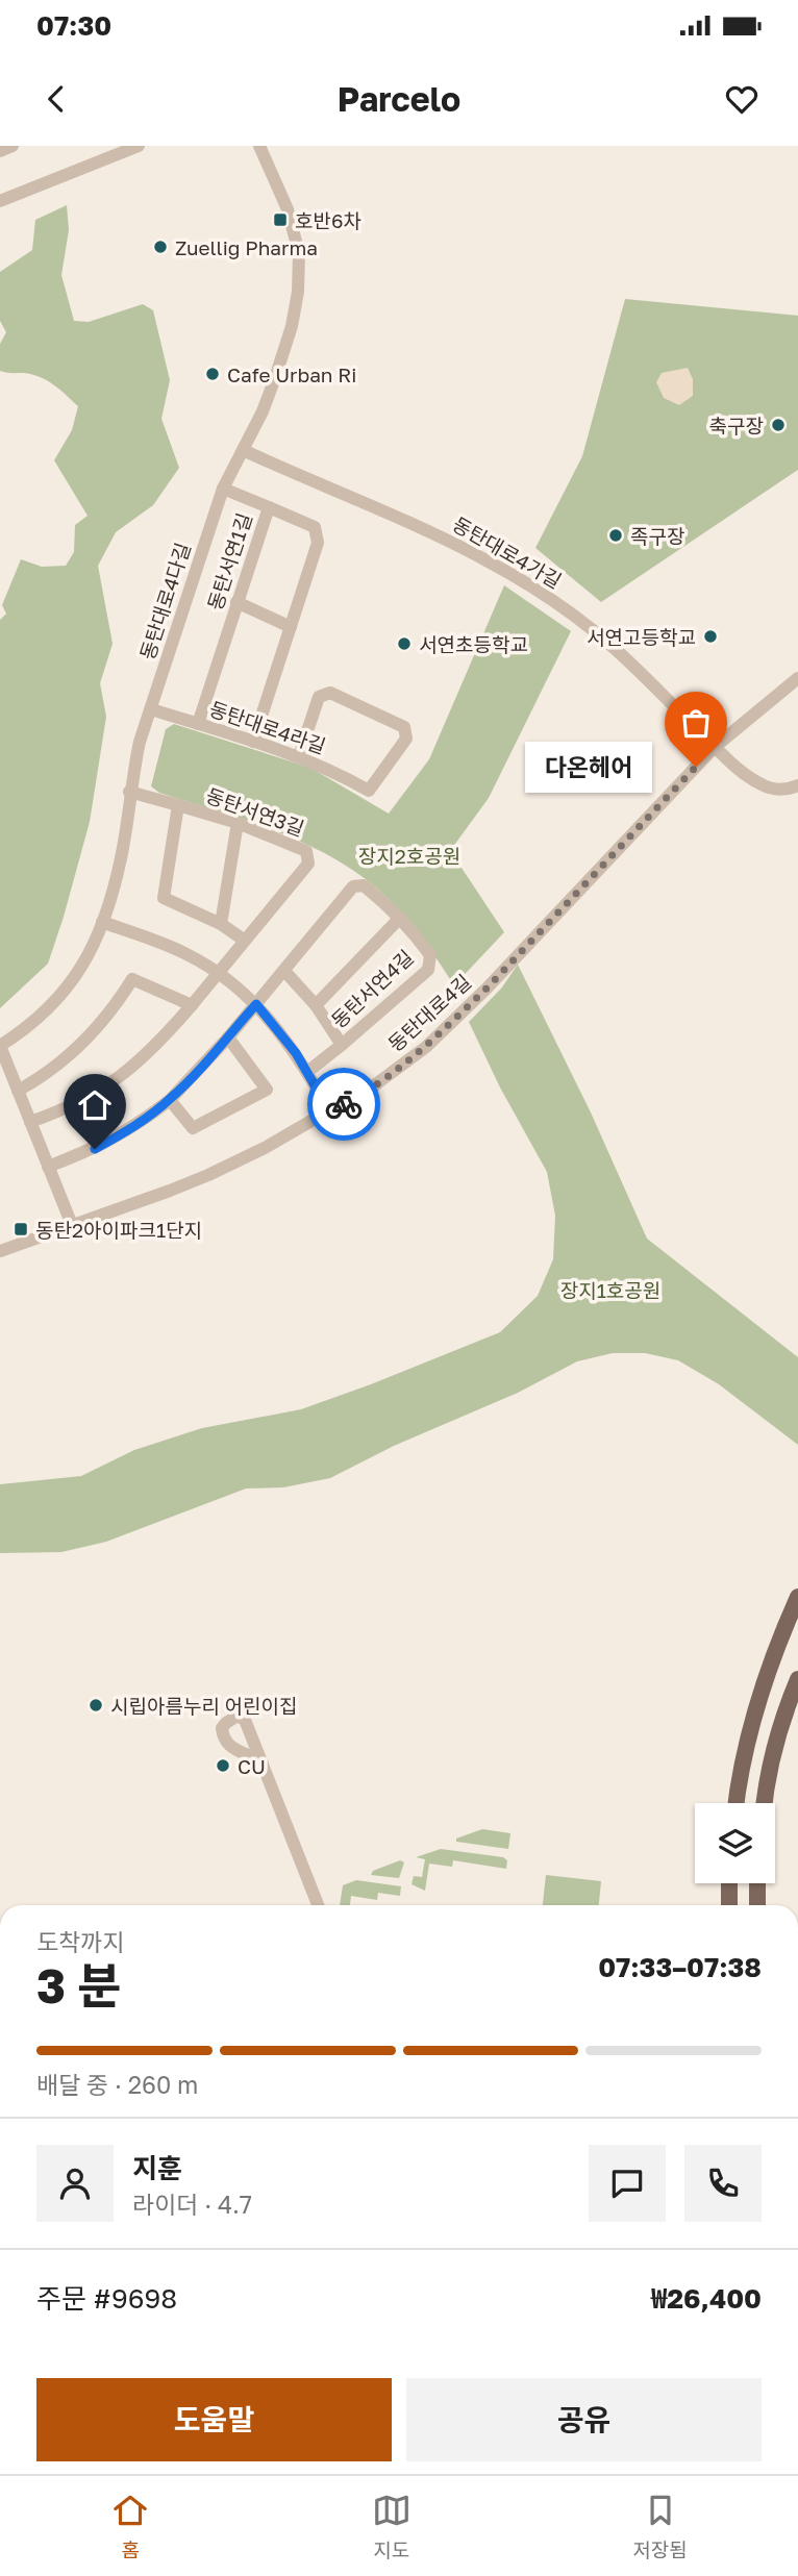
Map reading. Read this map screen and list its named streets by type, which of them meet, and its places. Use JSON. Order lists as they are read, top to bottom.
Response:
{
  "streets": {
    "street": [
      "동탄대로4가길",
      "동탄서연1길",
      "동탄대로4다길",
      "동탄대로4라길",
      "동탄서연3길",
      "동탄서연4길",
      "동탄대로4길"
    ]
  },
  "crossings": [
    ["동탄대로4가길", "동탄대로4다길"],
    ["동탄대로4가길", "동탄대로4길"],
    ["동탄서연1길", "동탄대로4라길"],
    ["동탄대로4다길", "동탄대로4라길"]
  ],
  "parks": ["장지2호공원", "장지1호공원"],
  "places": {
    "transit": ["호반6차", "동탄2아이파크1단지"],
    "other": [
      "Zuellig Pharma",
      "Cafe Urban Ri",
      "축구장",
      "족구장",
      "서연고등학교",
      "서연초등학교",
      "다온헤어",
      "시립아름누리 어린이집",
      "CU"
    ]
  },
  "page": {
    "status": "07:30",
    "header": "Parcelo",
    "bubble": "다온헤어",
    "heading": ["3 분", "도착까지", "07:33–07:38"],
    "panel": [
      "지훈",
      "라이더 · 4.7",
      "주문 #9698",
      "₩26,400"
    ],
    "bar": "배달 중 · 260 m",
    "buttons": ["도움말", "공유"],
    "tabs": ["홈", "지도", "저장됨"]
  }
}
